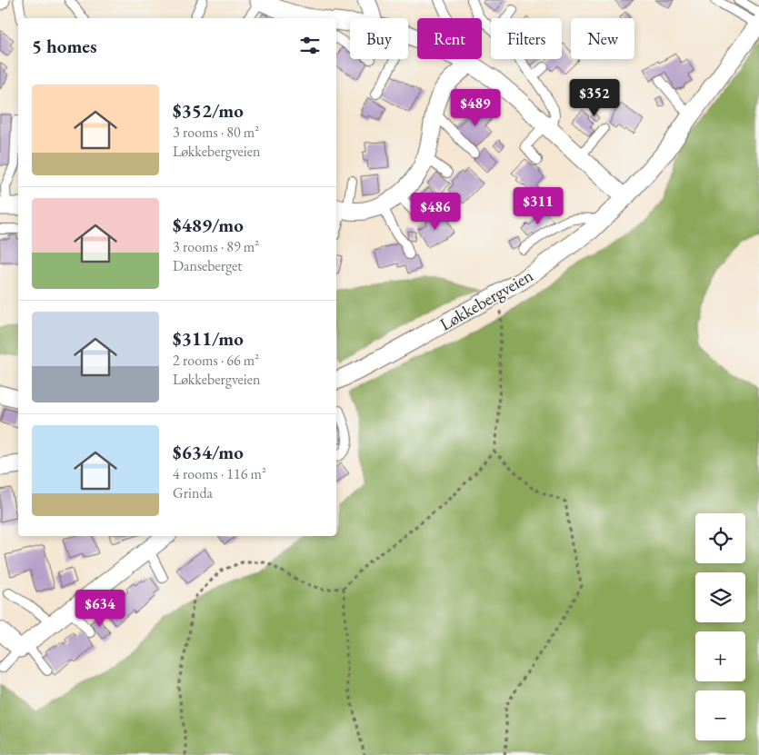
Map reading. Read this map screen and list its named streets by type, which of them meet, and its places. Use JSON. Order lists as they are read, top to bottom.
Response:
{
  "streets": {
    "street": ["Løkkebergveien"]
  },
  "page": {
    "chip": [
      "Buy",
      "Rent",
      "Filters",
      "New"
    ],
    "heading": "5 homes",
    "list": [
      {
        "name": "$352/mo",
        "note": "3 rooms · 80 m² · Løkkebergveien"
      },
      {
        "name": "$489/mo",
        "note": "3 rooms · 89 m² · Danseberget"
      },
      {
        "name": "$311/mo",
        "note": "2 rooms · 66 m² · Løkkebergveien"
      },
      {
        "name": "$634/mo",
        "note": "4 rooms · 116 m² · Grinda"
      }
    ],
    "price": [
      "$352",
      "$489",
      "$311",
      "$486",
      "$634"
    ],
    "map_buttons": ["+", "−"]
  }
}
